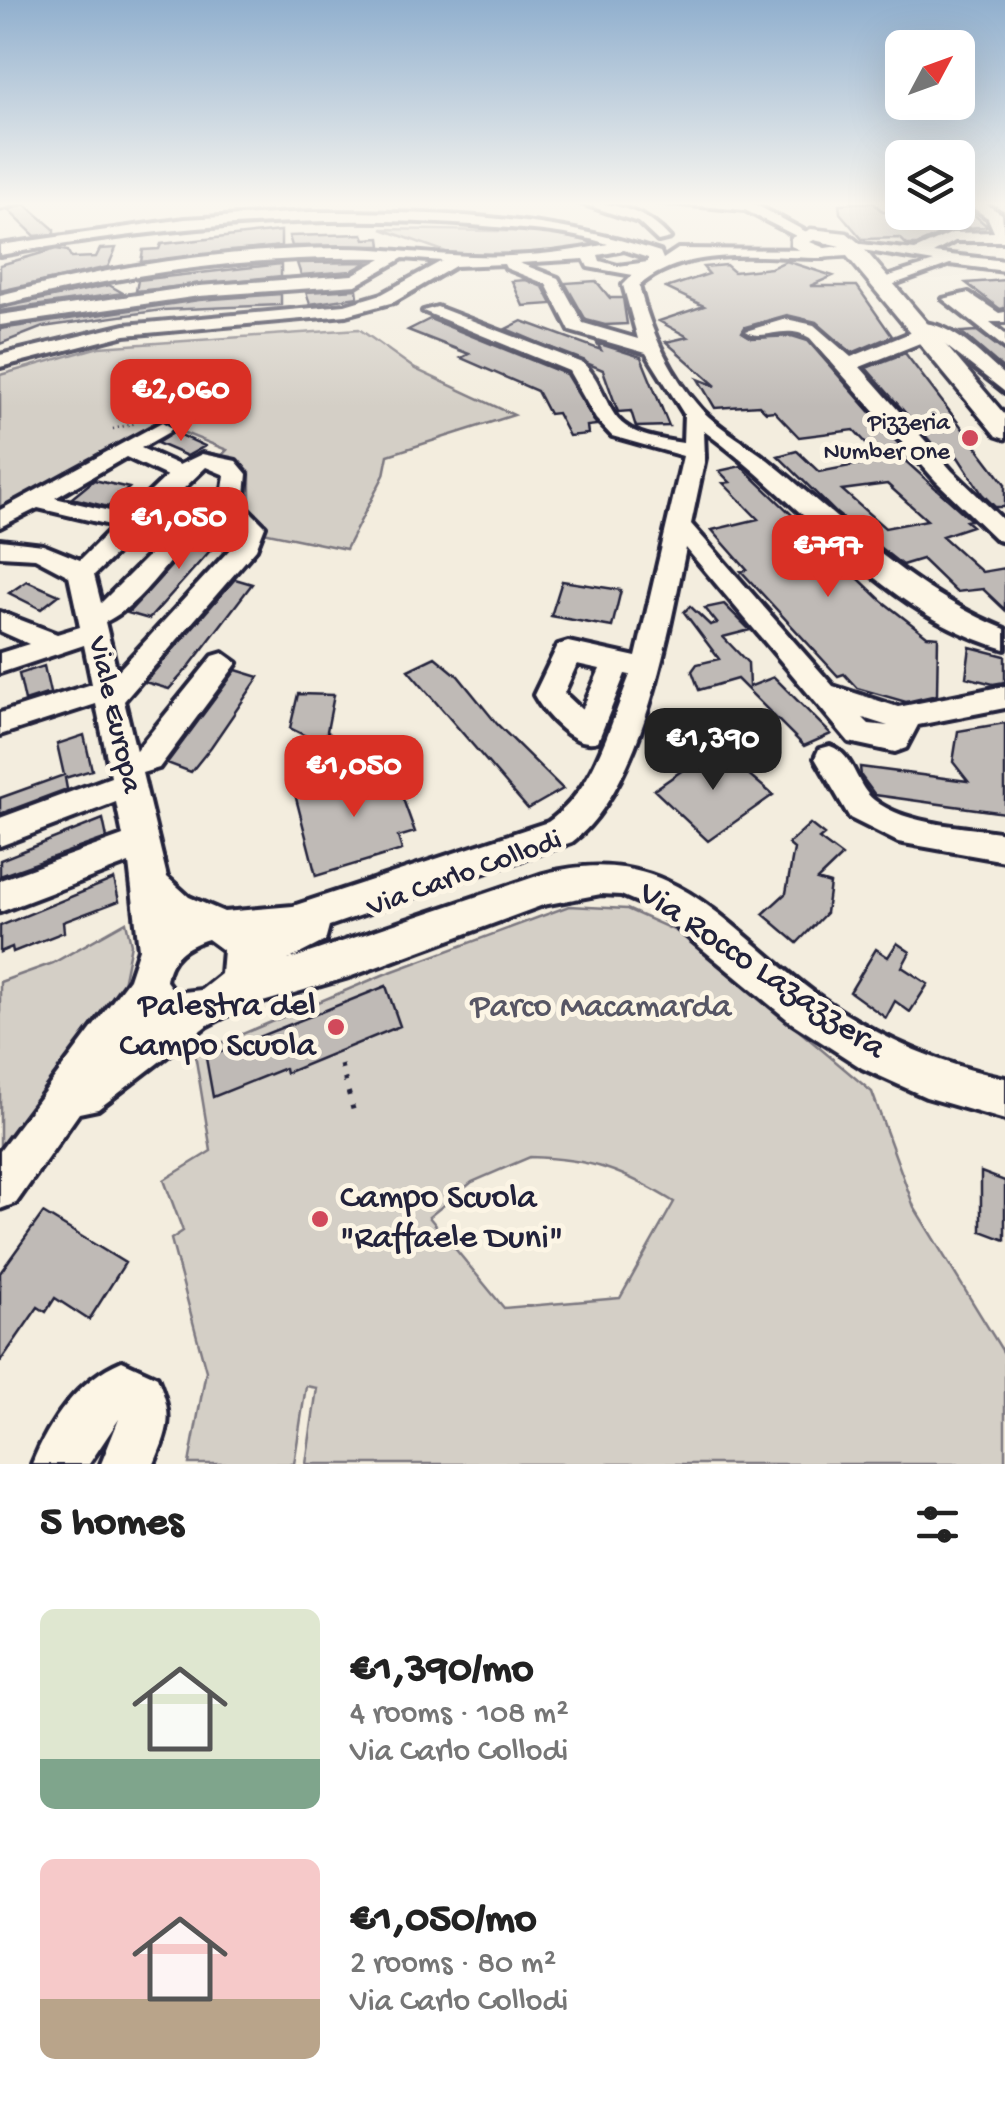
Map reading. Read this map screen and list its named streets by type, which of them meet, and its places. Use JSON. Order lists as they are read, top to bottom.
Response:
{
  "streets": {
    "street": ["Viale Europa", "Via Carlo Collodi", "Via Rocco Lazazzera"]
  },
  "crossings": [
    ["Viale Europa", "Via Carlo Collodi"],
    ["Viale Europa", "Via Rocco Lazazzera"],
    ["Via Carlo Collodi", "Via Rocco Lazazzera"]
  ],
  "parks": ["Parco Macamarda"],
  "places": ["Pizzeria Number One", "Palestra del Campo Scuola", "Campo Scuola \"Raffaele Duni\""],
  "north": "top right",
  "page": {
    "price": [
      "€2,060",
      "€1,050",
      "€797",
      "€1,390",
      "€1,050"
    ],
    "heading": "5 homes",
    "list": [
      {
        "name": "€1,390/mo",
        "note": "4 rooms · 108 m² · Via Carlo Collodi"
      },
      {
        "name": "€1,050/mo",
        "note": "2 rooms · 80 m² · Via Carlo Collodi"
      }
    ]
  }
}
